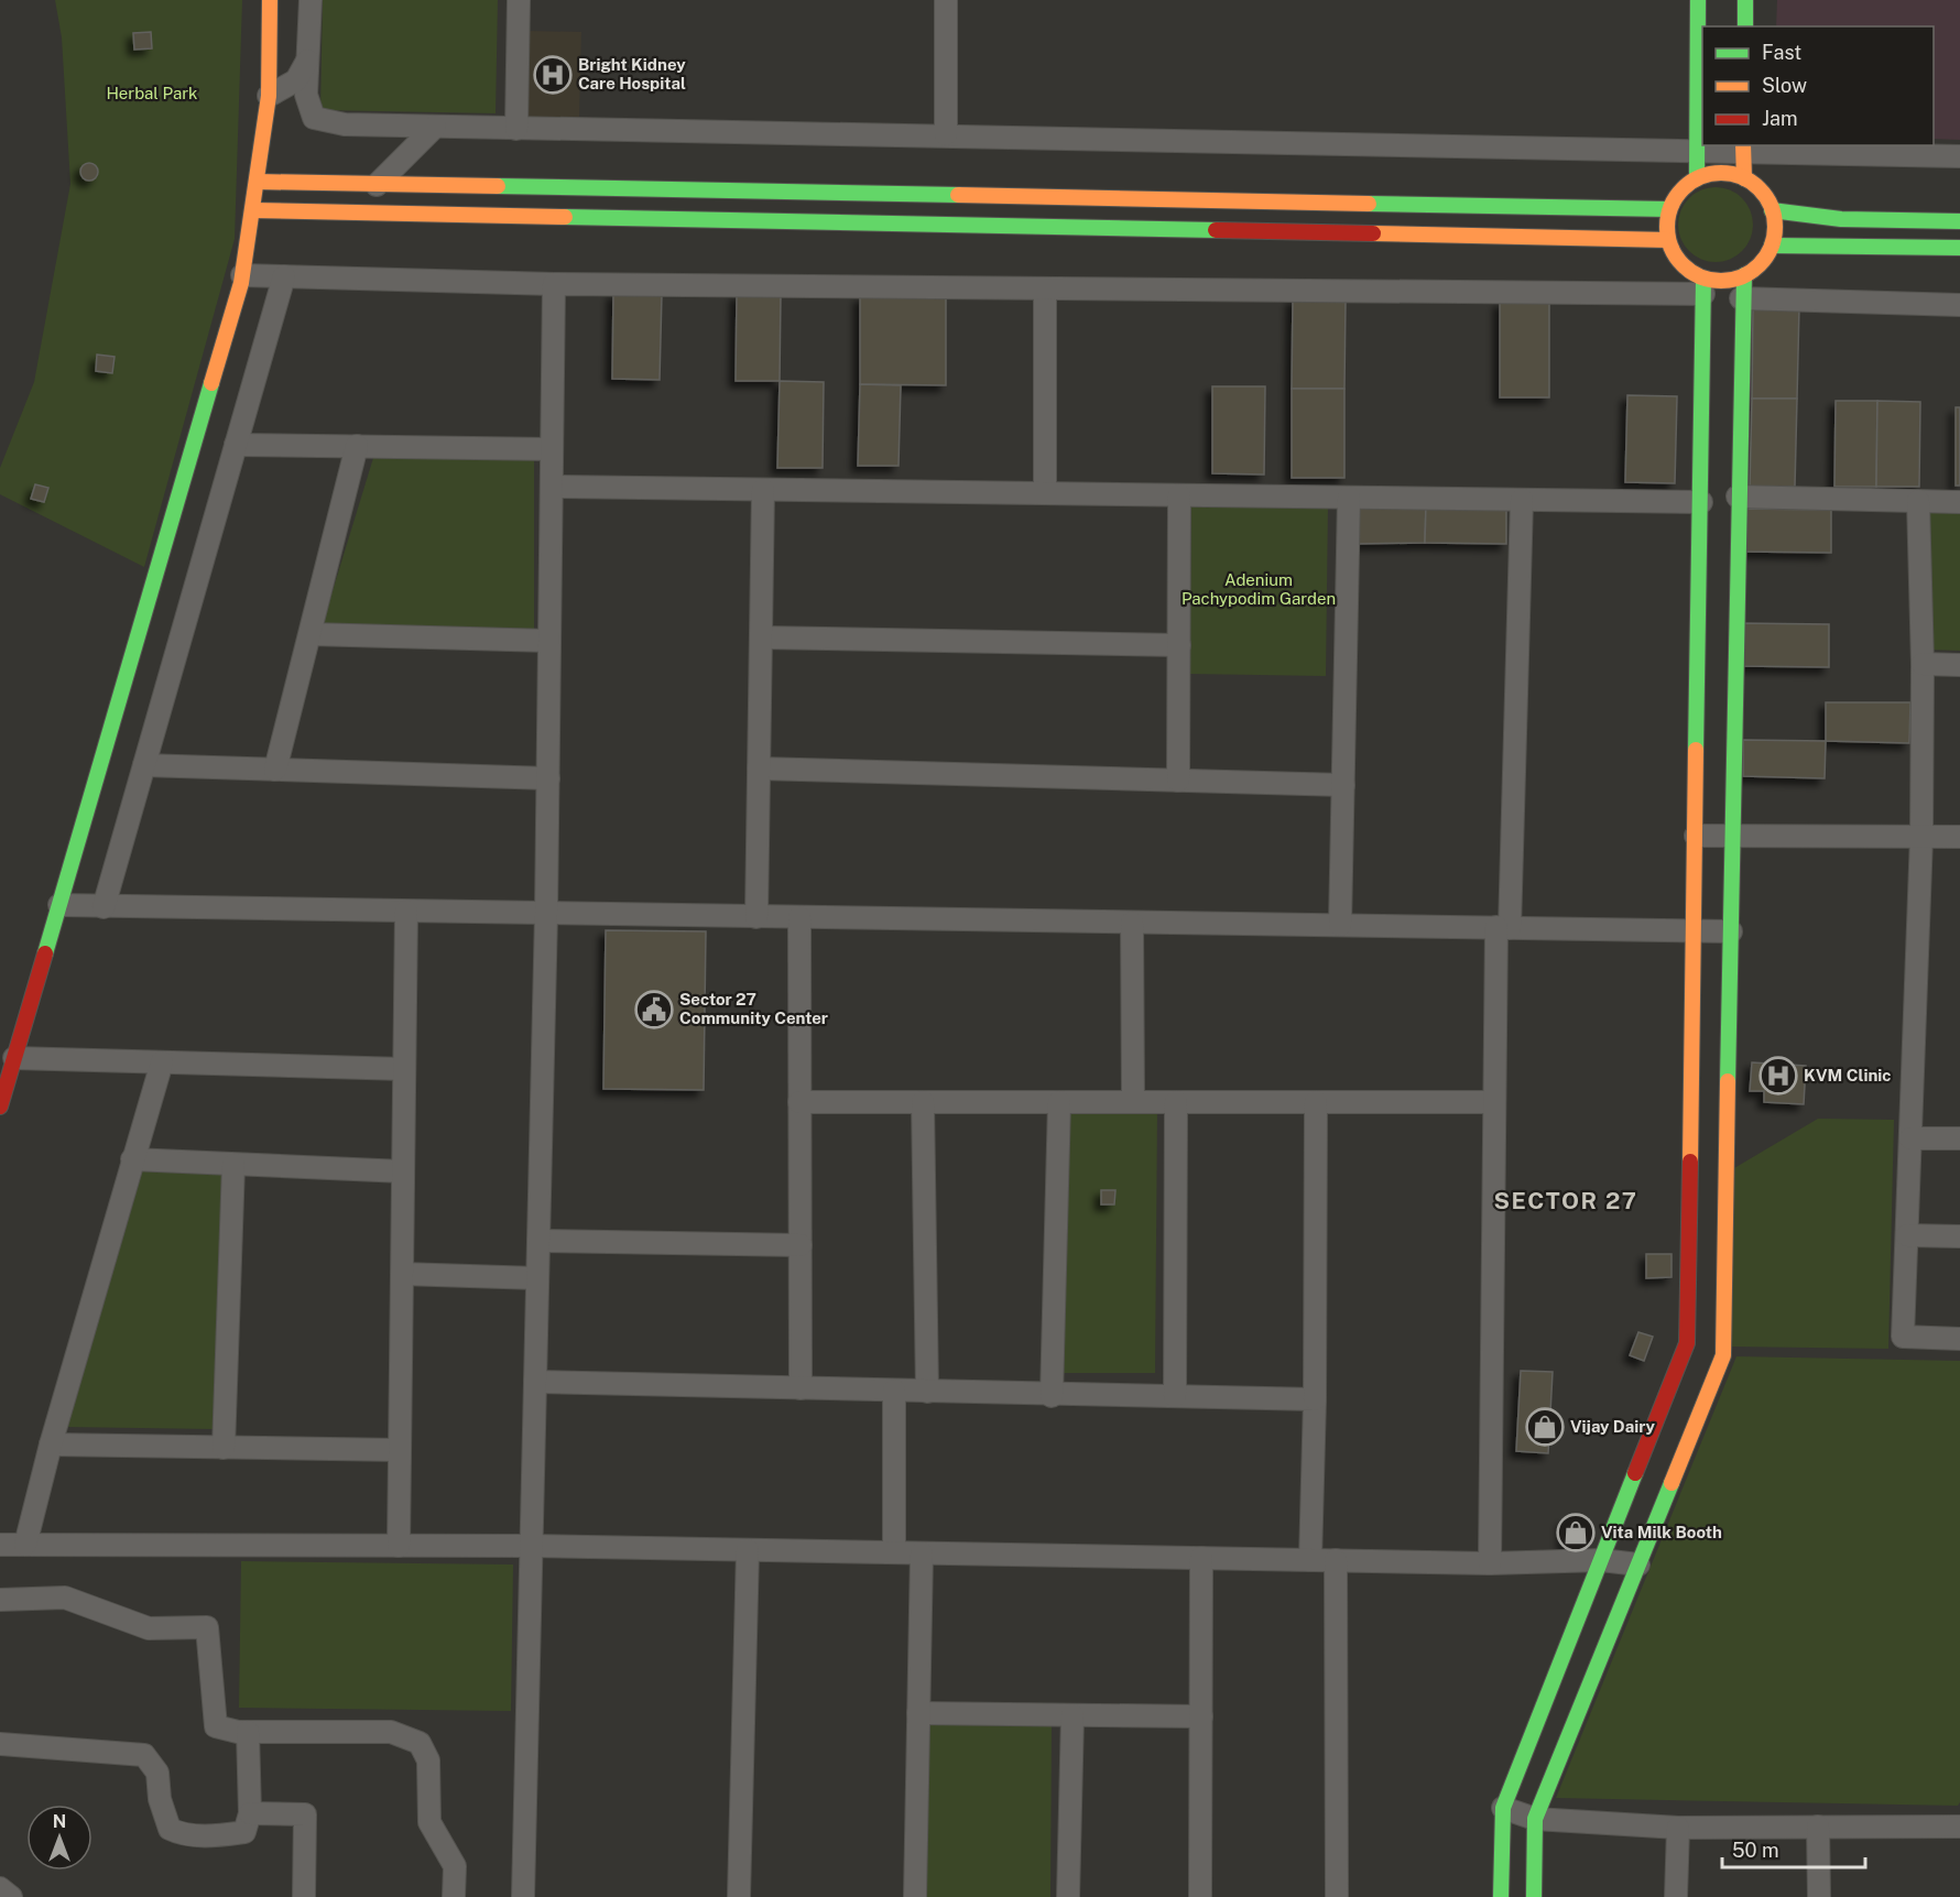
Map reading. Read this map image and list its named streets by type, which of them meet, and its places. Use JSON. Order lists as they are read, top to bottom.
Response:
{
  "districts": ["SECTOR 27"],
  "parks": ["Herbal Park", "Adenium Pachypodim Garden"],
  "places": {
    "hospital": ["Bright Kidney Care Hospital", "KVM Clinic"],
    "public building": ["Sector 27 Community Center"],
    "shop": ["Vijay Dairy", "Vita Milk Booth"]
  },
  "legend": ["Fast", "Slow", "Jam"],
  "scale_bar": "50 m",
  "north": "top"
}
